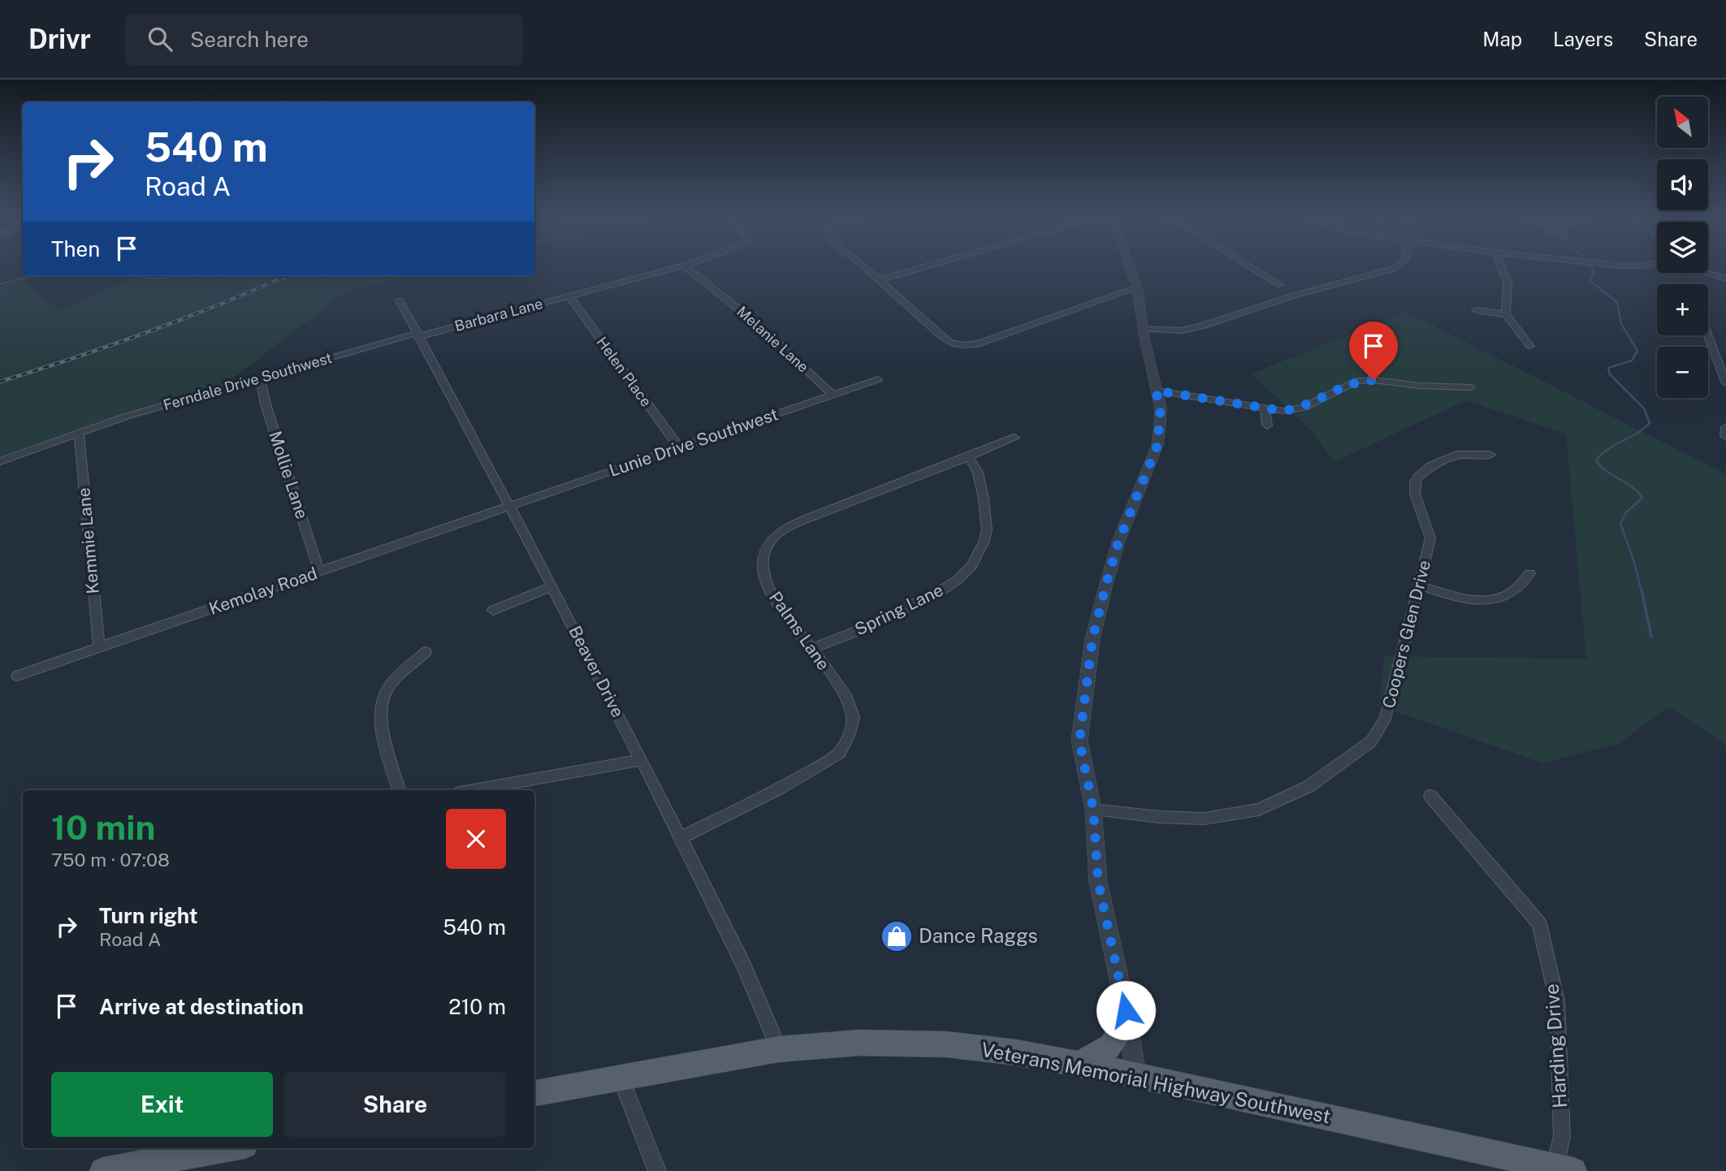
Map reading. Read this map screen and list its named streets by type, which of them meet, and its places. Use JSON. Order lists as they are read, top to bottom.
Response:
{
  "streets": {
    "main road": ["Veterans Memorial Highway Southwest"],
    "street": [
      "Barbara Lane",
      "Melanie Lane",
      "Helen Place",
      "Ferndale Drive Southwest",
      "Lunie Drive Southwest",
      "Mollie Lane",
      "Kemmie Lane",
      "Kemolay Road",
      "Spring Lane",
      "Palms Lane",
      "Coopers Glen Drive",
      "Beaver Drive",
      "Harding Drive"
    ]
  },
  "crossings": [
    ["Barbara Lane", "Helen Place"],
    ["Barbara Lane", "Ferndale Drive Southwest"],
    ["Barbara Lane", "Beaver Drive"],
    ["Melanie Lane", "Lunie Drive Southwest"],
    ["Helen Place", "Lunie Drive Southwest"],
    ["Ferndale Drive Southwest", "Mollie Lane"],
    ["Ferndale Drive Southwest", "Kemmie Lane"],
    ["Ferndale Drive Southwest", "Beaver Drive"],
    ["Lunie Drive Southwest", "Kemolay Road"],
    ["Lunie Drive Southwest", "Beaver Drive"],
    ["Mollie Lane", "Kemolay Road"],
    ["Kemmie Lane", "Kemolay Road"],
    ["Kemolay Road", "Beaver Drive"],
    ["Spring Lane", "Palms Lane"],
    ["Palms Lane", "Beaver Drive"],
    ["Beaver Drive", "Veterans Memorial Highway Southwest"],
    ["Harding Drive", "Veterans Memorial Highway Southwest"]
  ],
  "places": {
    "shop": ["Dance Raggs"]
  },
  "north": "top left",
  "page": {
    "header": "Drivr",
    "search": "Search here",
    "nav": ["Map", "Layers", "Share"],
    "map_buttons": ["+", "−"],
    "turn": ["540 m", "Road A"],
    "then": "Then",
    "heading": ["10 min", "750 m · 07:08"],
    "list": [
      {
        "name": "Turn right",
        "note": "Road A",
        "value": "540 m"
      },
      {
        "name": "Arrive at destination",
        "value": "210 m"
      }
    ],
    "buttons": ["Exit", "Share"]
  }
}
